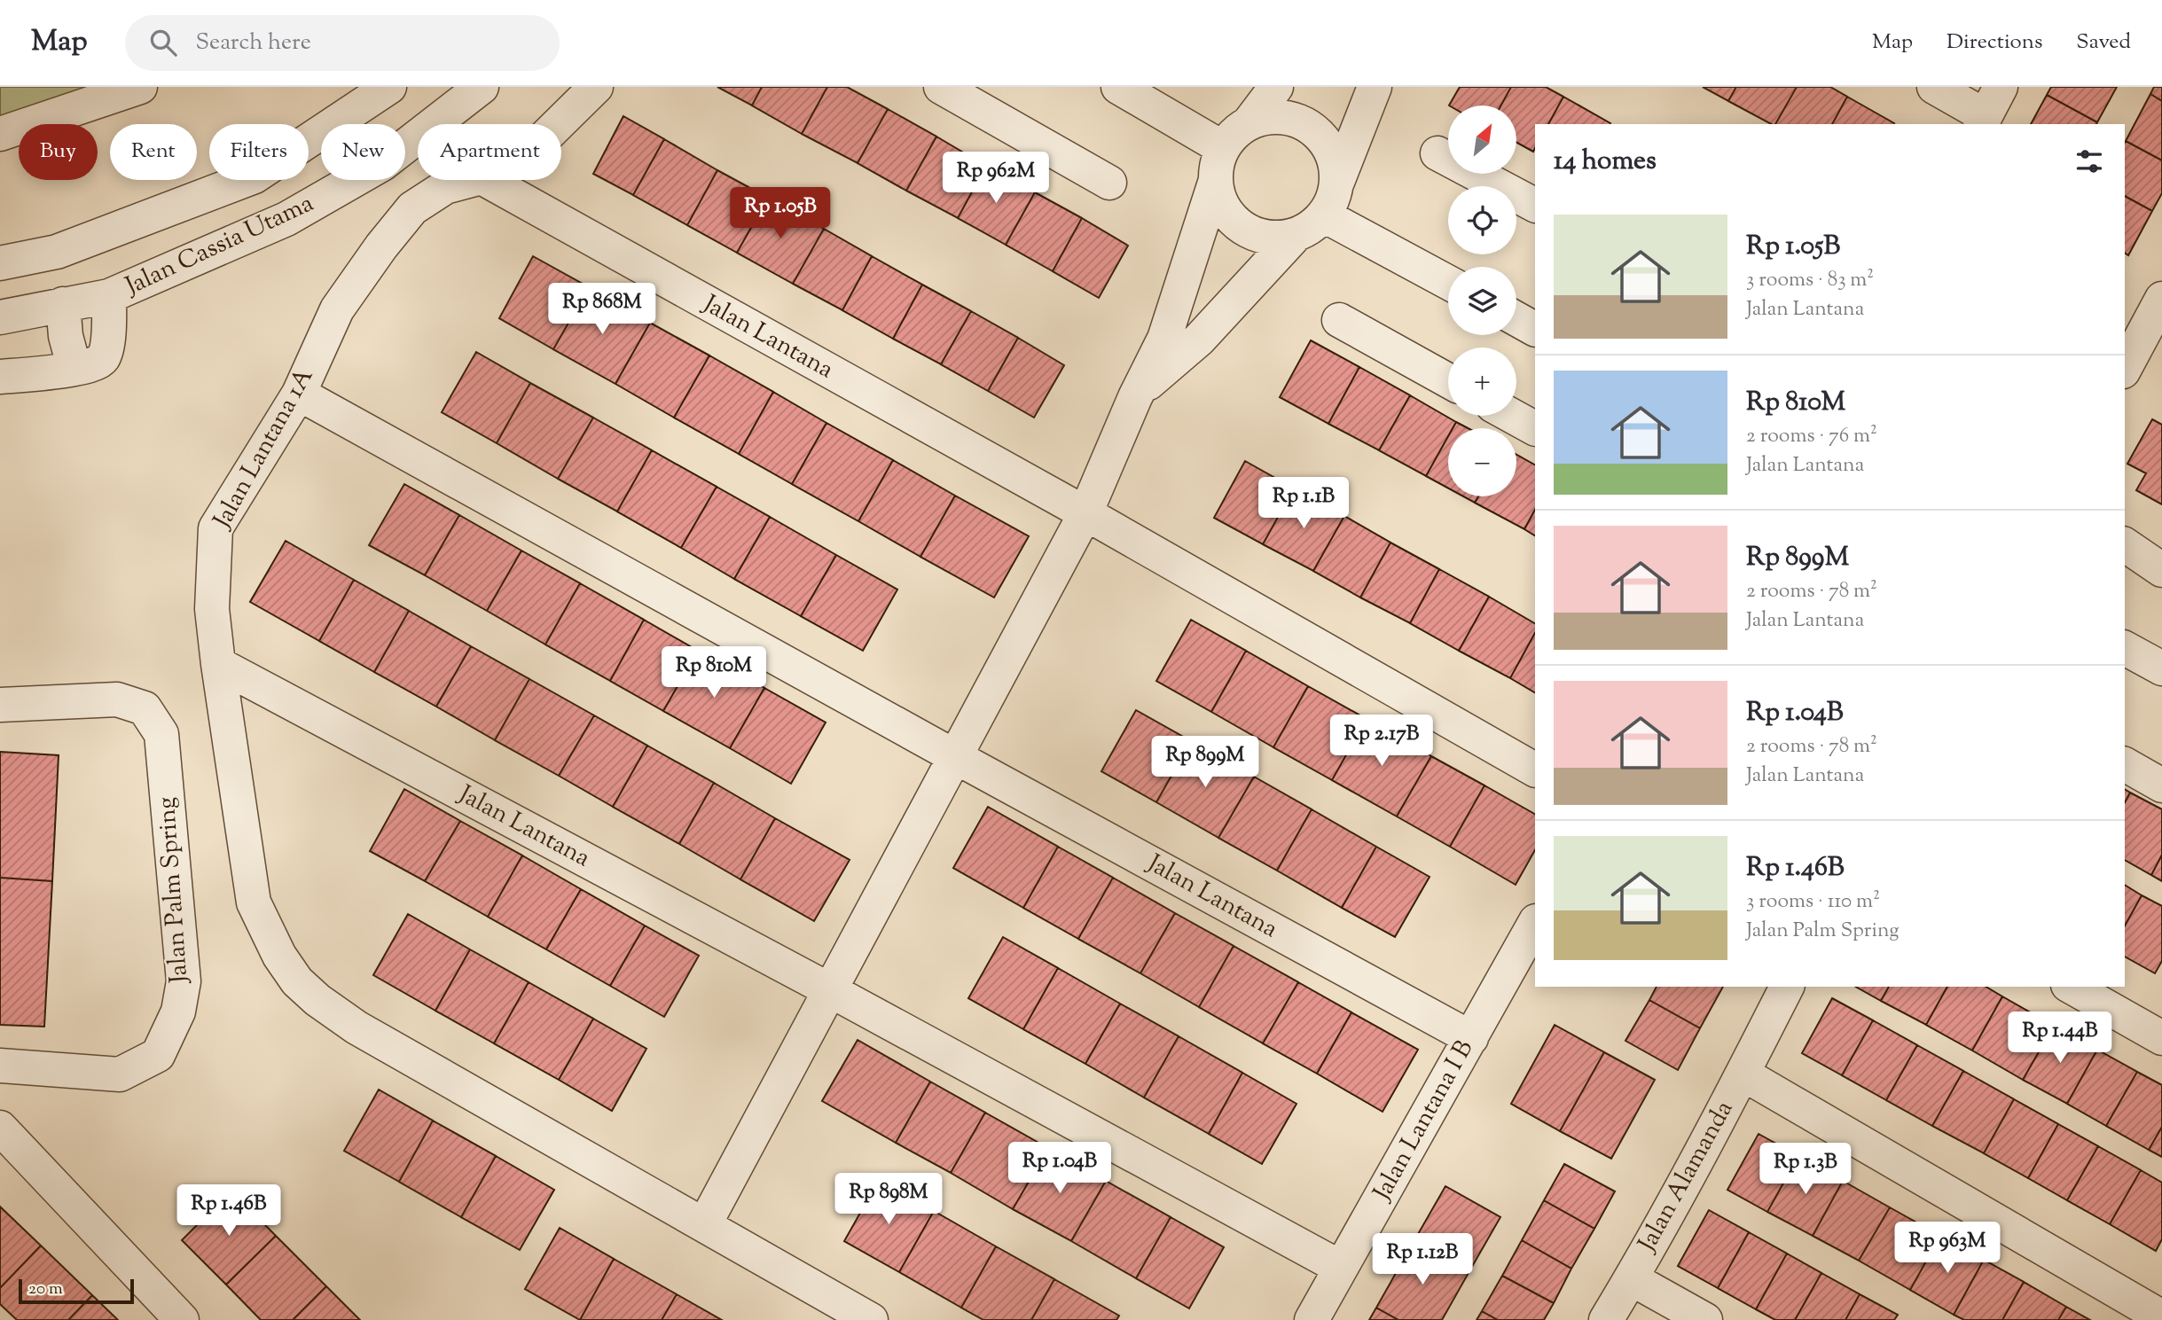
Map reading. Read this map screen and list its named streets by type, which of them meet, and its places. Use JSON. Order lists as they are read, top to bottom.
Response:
{
  "streets": {
    "street": [
      "Jalan Cassia Utama",
      "Jalan Lantana",
      "Jalan Lantana 1A",
      "Jalan Palm Spring",
      "Jalan Lantana I B",
      "Jalan Alamanda"
    ]
  },
  "crossings": [
    ["Jalan Lantana", "Jalan Lantana 1A"],
    ["Jalan Lantana", "Jalan Lantana I B"]
  ],
  "scale_bar": "20 m",
  "north": "top right",
  "page": {
    "header": "Map",
    "search": "Search here",
    "nav": ["Map", "Directions", "Saved"],
    "map_buttons": ["+", "−"],
    "chip": [
      "Buy",
      "Rent",
      "Filters",
      "New",
      "Apartment"
    ],
    "heading": "14 homes",
    "price": [
      "Rp 962M",
      "Rp 1.05B",
      "Rp 868M",
      "Rp 1.1B",
      "Rp 810M",
      "Rp 2.17B",
      "Rp 899M",
      "Rp 1.44B",
      "Rp 1.04B",
      "Rp 1.3B",
      "Rp 898M",
      "Rp 1.46B",
      "Rp 963M",
      "Rp 1.12B"
    ],
    "list": [
      {
        "name": "Rp 1.05B",
        "note": "3 rooms · 83 m² · Jalan Lantana"
      },
      {
        "name": "Rp 810M",
        "note": "2 rooms · 76 m² · Jalan Lantana"
      },
      {
        "name": "Rp 899M",
        "note": "2 rooms · 78 m² · Jalan Lantana"
      },
      {
        "name": "Rp 1.04B",
        "note": "2 rooms · 78 m² · Jalan Lantana"
      },
      {
        "name": "Rp 1.46B",
        "note": "3 rooms · 110 m² · Jalan Palm Spring"
      }
    ],
    "scale": "20 m"
  }
}
